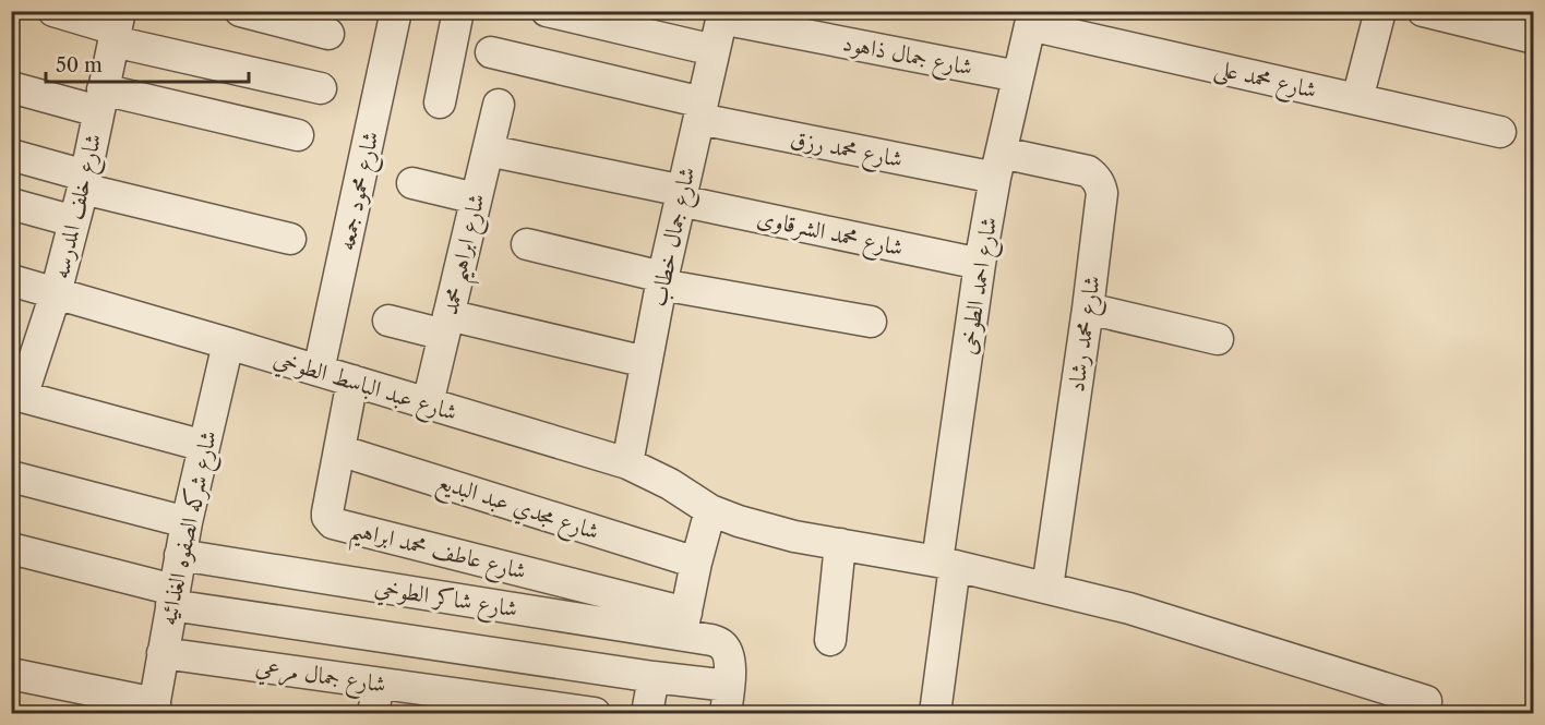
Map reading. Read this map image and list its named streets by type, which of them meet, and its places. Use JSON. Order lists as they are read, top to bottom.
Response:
{
  "streets": {
    "street": [
      "شارع جمال ذاهود",
      "شارع محمد على",
      "شارع محمد رزق",
      "شارع محمود جمعه",
      "شارع خلف المدرسه",
      "شارع محمد الشرقاوى",
      "شارع جمال خطاب",
      "شارع ابراهيم محمد",
      "شارع احمد الطوخى",
      "شارع محمد رشاد",
      "شارع عبد الباسط الطوخي",
      "شارع مجدي عبد البديع",
      "شارع شركه الصفوه الغذائيه",
      "شارع عاطف محمد ابراهيم",
      "شارع شاكر الطوخي",
      "شارع جمال مرعي"
    ]
  },
  "crossings": [
    ["شارع جمال ذاهود", "شارع جمال خطاب"],
    ["شارع جمال ذاهود", "شارع احمد الطوخى"],
    ["شارع محمد على", "شارع احمد الطوخى"],
    ["شارع محمد رزق", "شارع جمال خطاب"],
    ["شارع محمد رزق", "شارع احمد الطوخى"],
    ["شارع محمد رزق", "شارع محمد رشاد"],
    ["شارع محمود جمعه", "شارع عبد الباسط الطوخي"],
    ["شارع خلف المدرسه", "شارع عبد الباسط الطوخي"],
    ["شارع محمد الشرقاوى", "شارع جمال خطاب"],
    ["شارع محمد الشرقاوى", "شارع ابراهيم محمد"],
    ["شارع محمد الشرقاوى", "شارع احمد الطوخى"],
    ["شارع جمال خطاب", "شارع عبد الباسط الطوخي"],
    ["شارع ابراهيم محمد", "شارع عبد الباسط الطوخي"],
    ["شارع احمد الطوخى", "شارع محمد رشاد"],
    ["شارع احمد الطوخى", "شارع عبد الباسط الطوخي"],
    ["شارع محمد رشاد", "شارع عبد الباسط الطوخي"],
    ["شارع عبد الباسط الطوخي", "شارع شركه الصفوه الغذائيه"],
    ["شارع عبد الباسط الطوخي", "شارع عاطف محمد ابراهيم"],
    ["شارع مجدي عبد البديع", "شارع عاطف محمد ابراهيم"],
    ["شارع شركه الصفوه الغذائيه", "شارع شاكر الطوخي"],
    ["شارع شركه الصفوه الغذائيه", "شارع جمال مرعي"],
    ["شارع عاطف محمد ابراهيم", "شارع شاكر الطوخي"]
  ],
  "scale_bar": "50 m"
}
